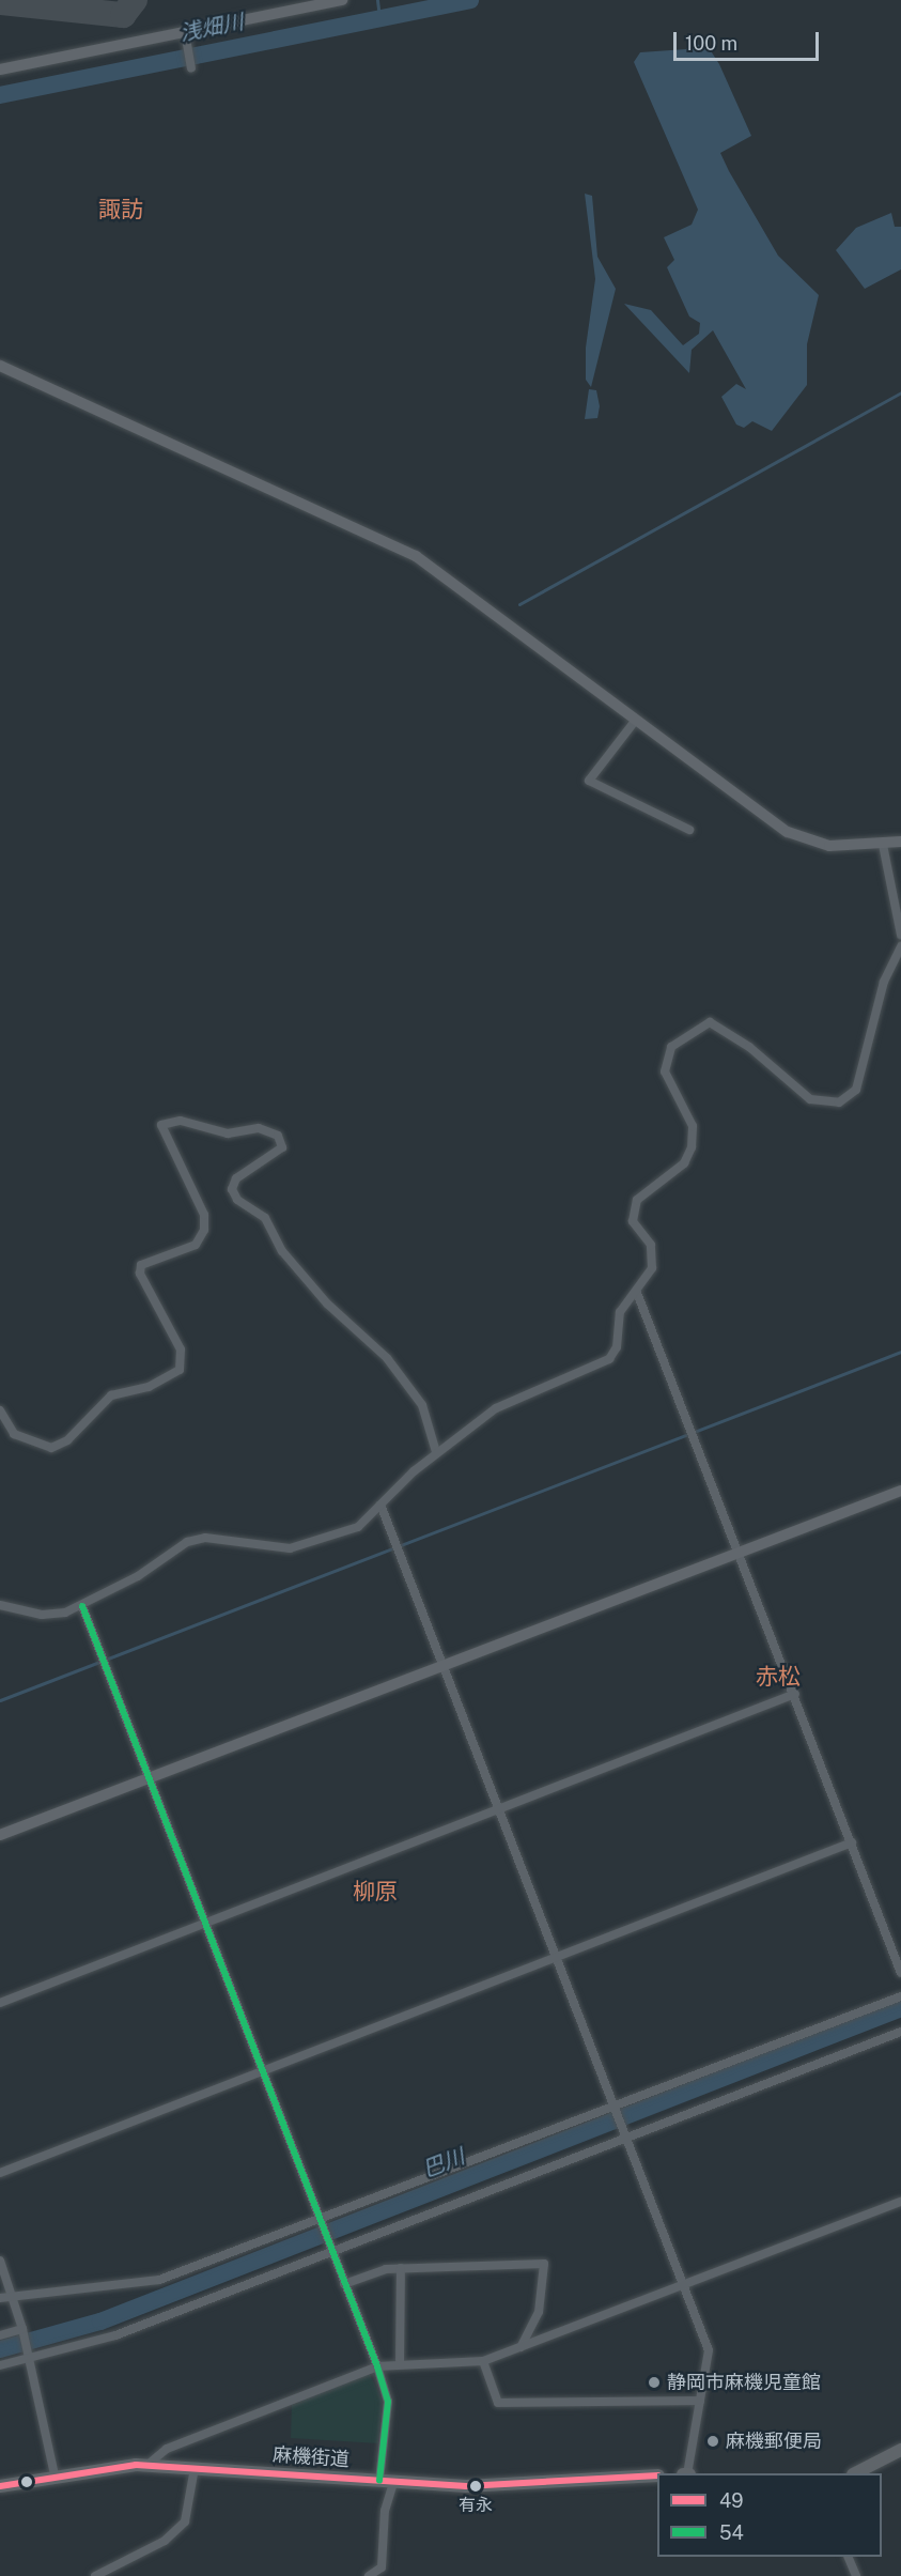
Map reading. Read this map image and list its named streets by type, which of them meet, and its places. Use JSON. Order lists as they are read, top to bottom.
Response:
{
  "streets": {
    "main road": ["麻機街道"]
  },
  "districts": ["諏訪", "赤松", "柳原"],
  "water": ["浅畑川", "巴川"],
  "places": ["静岡市麻機児童館", "麻機郵便局", "有永"],
  "lines": ["transit line 54", "transit line 49"],
  "legend": ["49", "54"],
  "scale_bar": "100 m"
}
